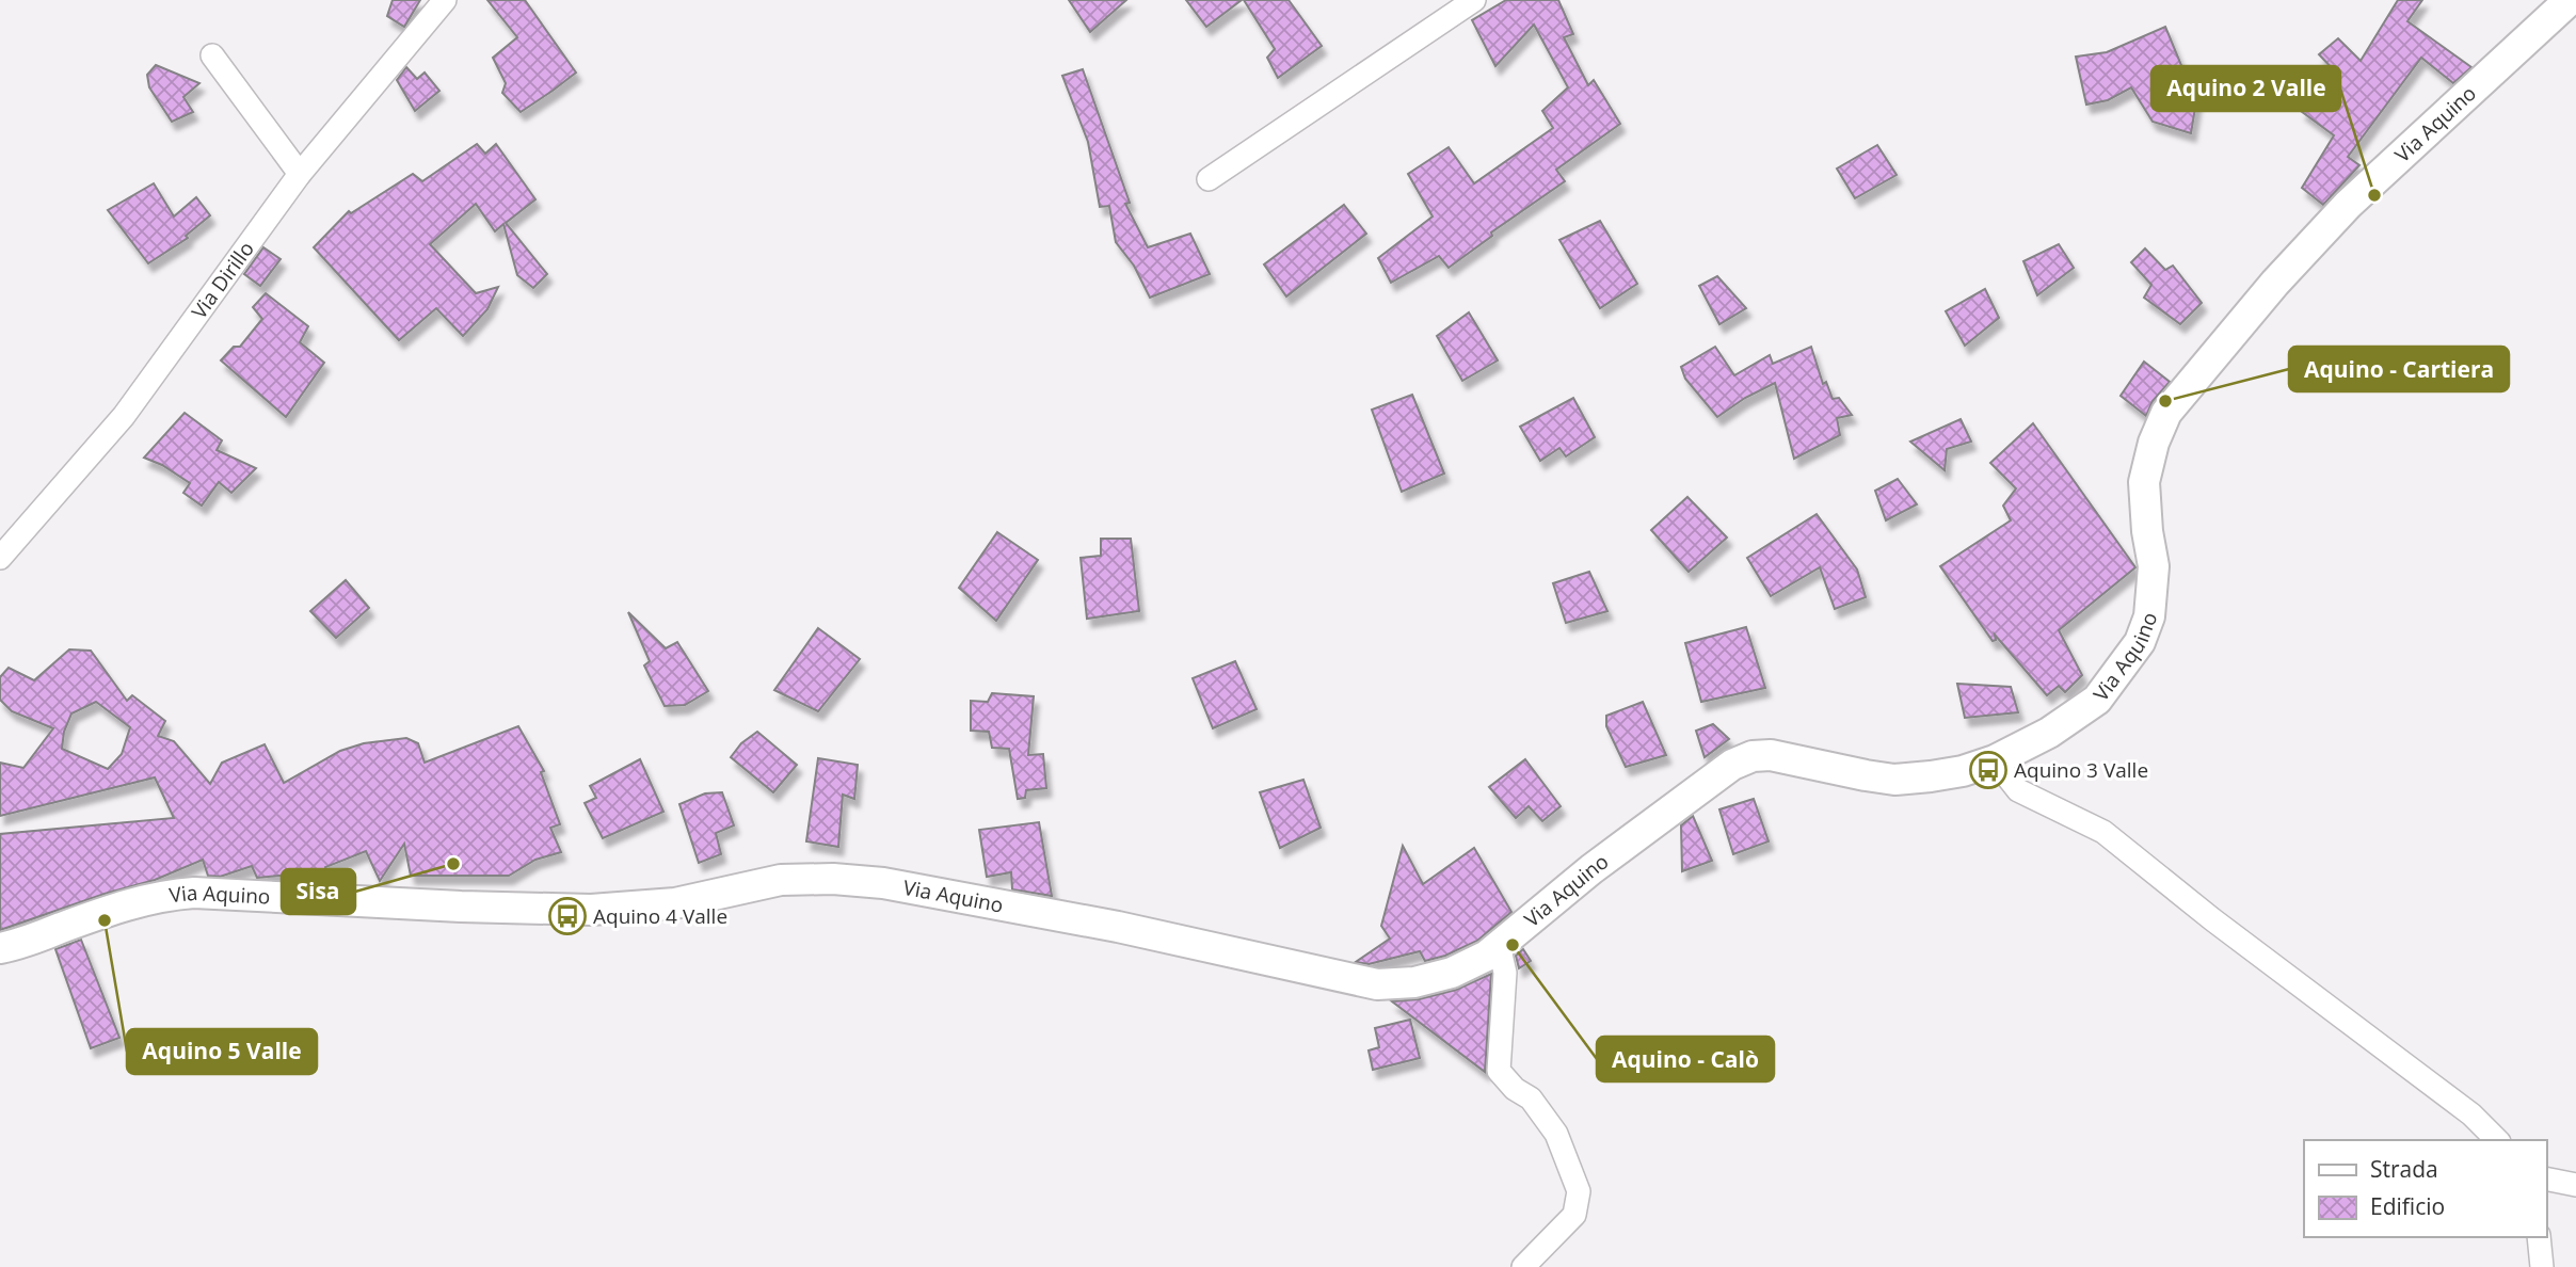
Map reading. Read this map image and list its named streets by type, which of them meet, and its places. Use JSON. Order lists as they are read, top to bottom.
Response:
{
  "streets": {
    "street": ["Via Aquino", "Via Dirillo"]
  },
  "places": {
    "other": [
      "Aquino 2 Valle",
      "Aquino - Cartiera",
      "Sisa",
      "Aquino 5 Valle",
      "Aquino - Calò"
    ],
    "bus stop": ["Aquino 3 Valle", "Aquino 4 Valle"]
  },
  "legend": ["Strada", "Edificio"]
}
